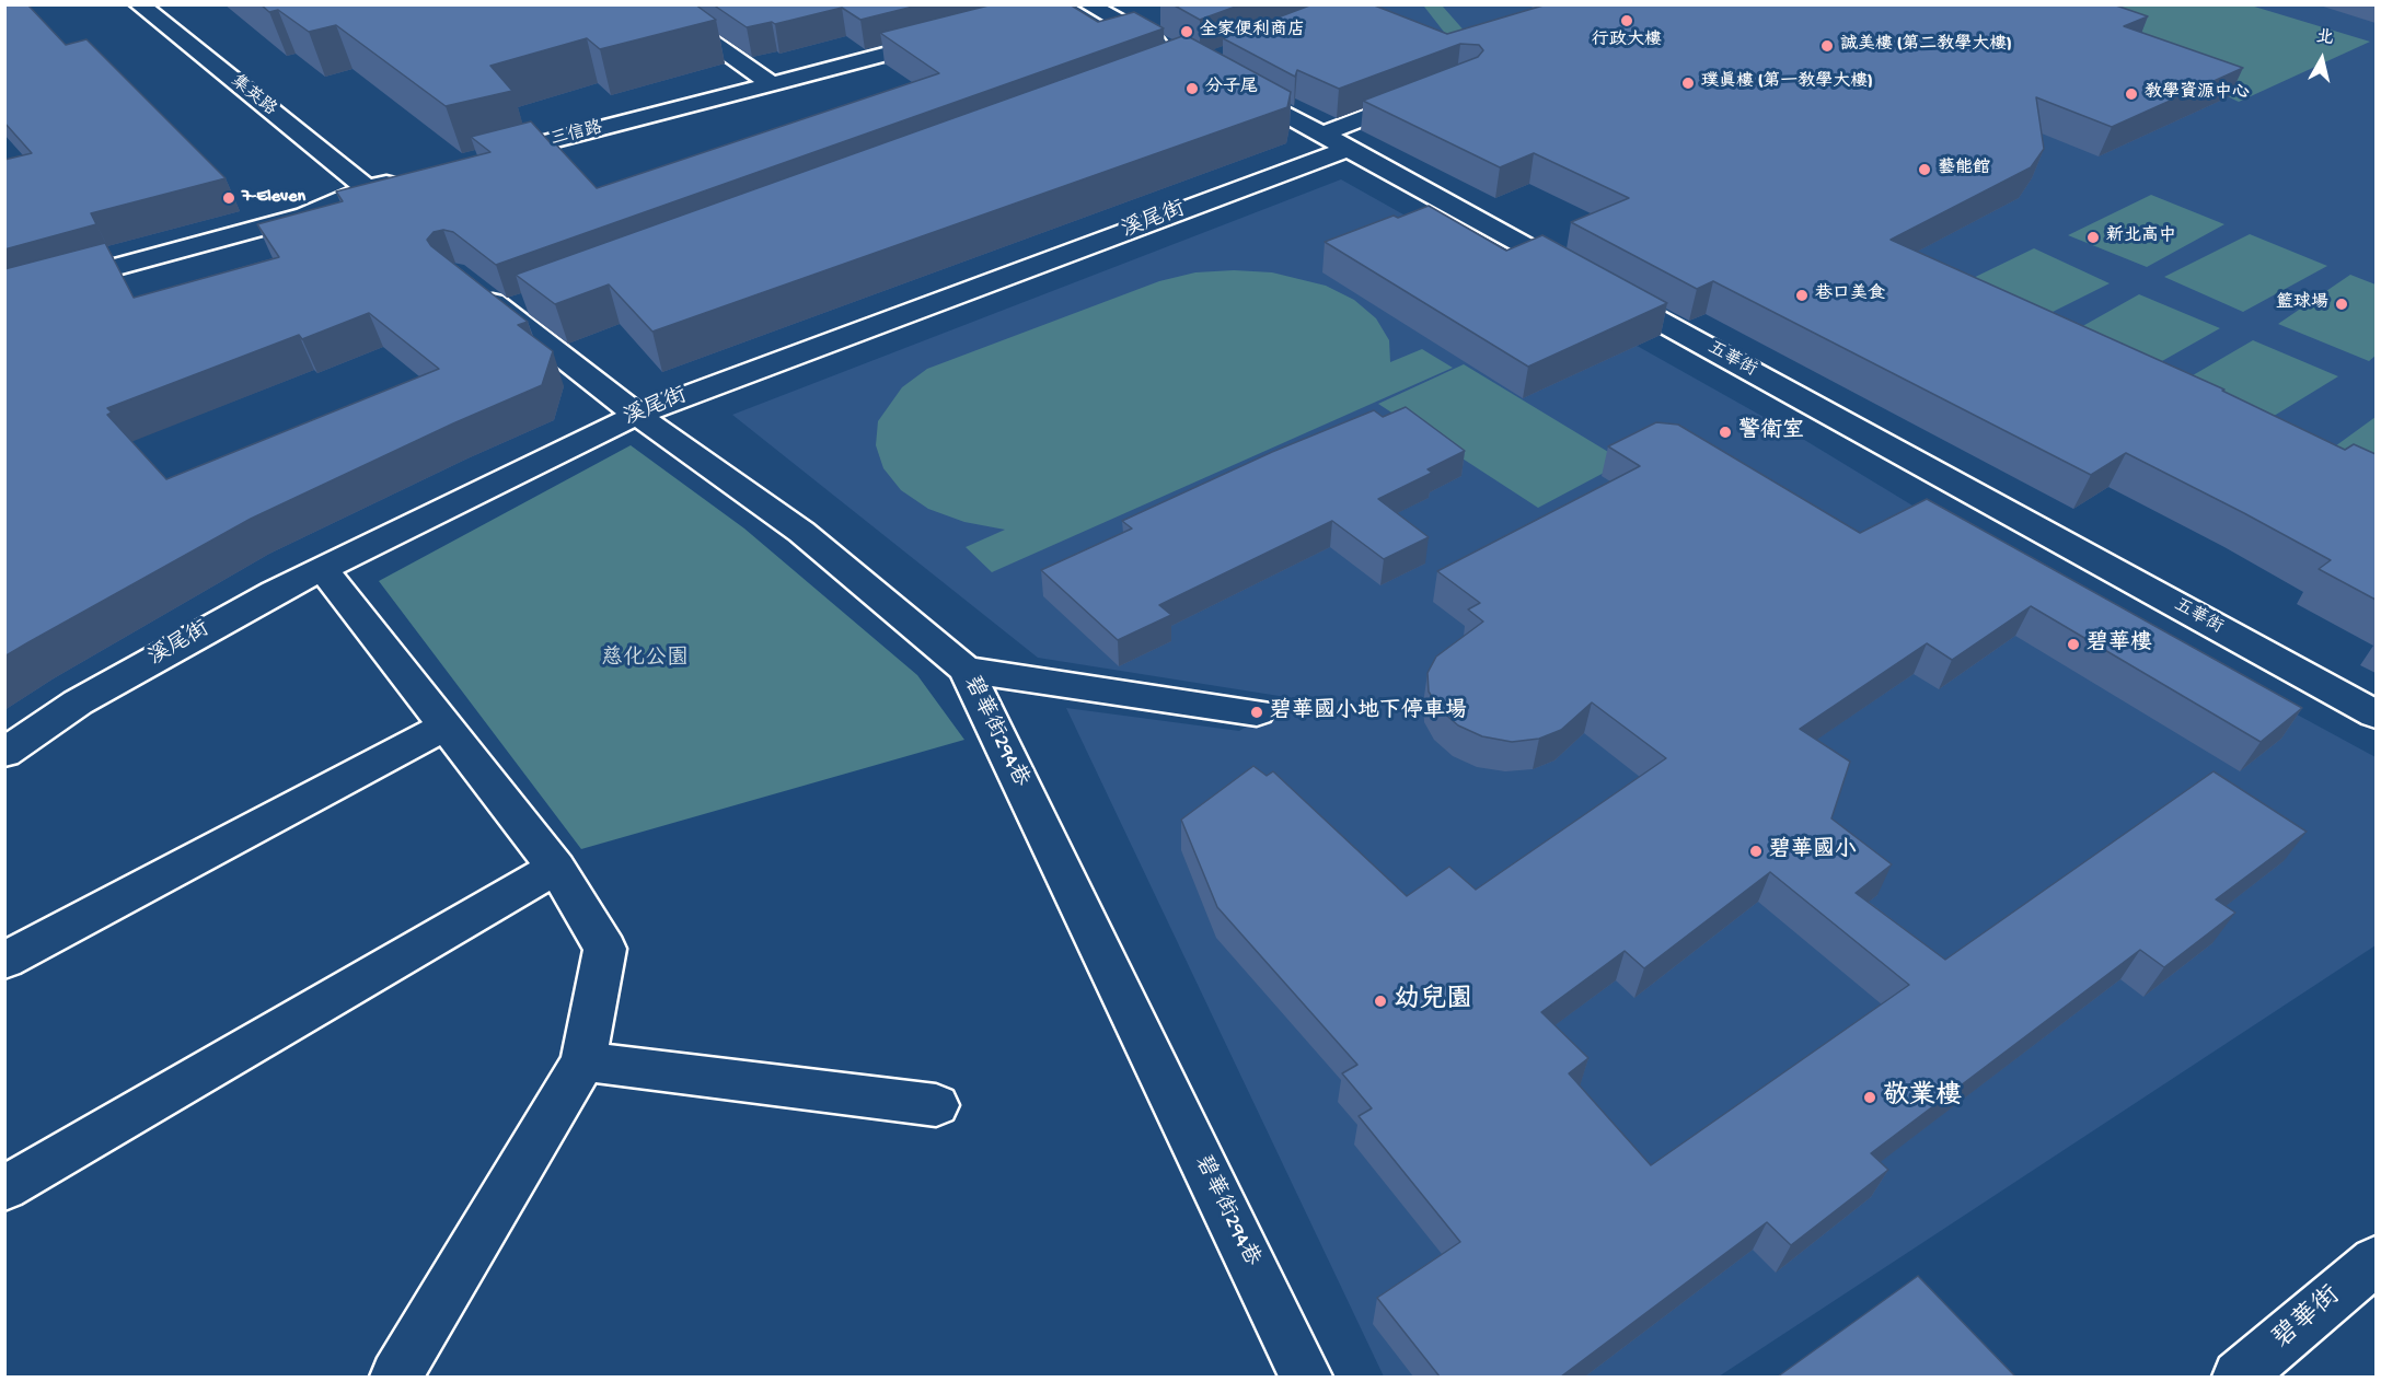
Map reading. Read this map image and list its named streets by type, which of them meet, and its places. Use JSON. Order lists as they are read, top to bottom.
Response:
{
  "streets": {
    "street": [
      "集英路",
      "三信路",
      "溪尾街",
      "五華街",
      "碧華街294巷",
      "碧華街"
    ]
  },
  "crossings": [
    ["溪尾街", "五華街"],
    ["溪尾街", "碧華街294巷"]
  ],
  "parks": ["慈化公園"],
  "places": [
    "行政大樓",
    "全家便利商店",
    "誠美樓 (第二教學大樓)",
    "璞真樓 (第一教學大樓)",
    "分子尾",
    "教學資源中心",
    "藝能館",
    "7-Eleven",
    "新北高中",
    "巷口美食",
    "籃球場",
    "警衛室",
    "碧華樓",
    "碧華國小地下停車場",
    "碧華國小",
    "幼兒園",
    "敬業樓"
  ],
  "north": "top"
}
